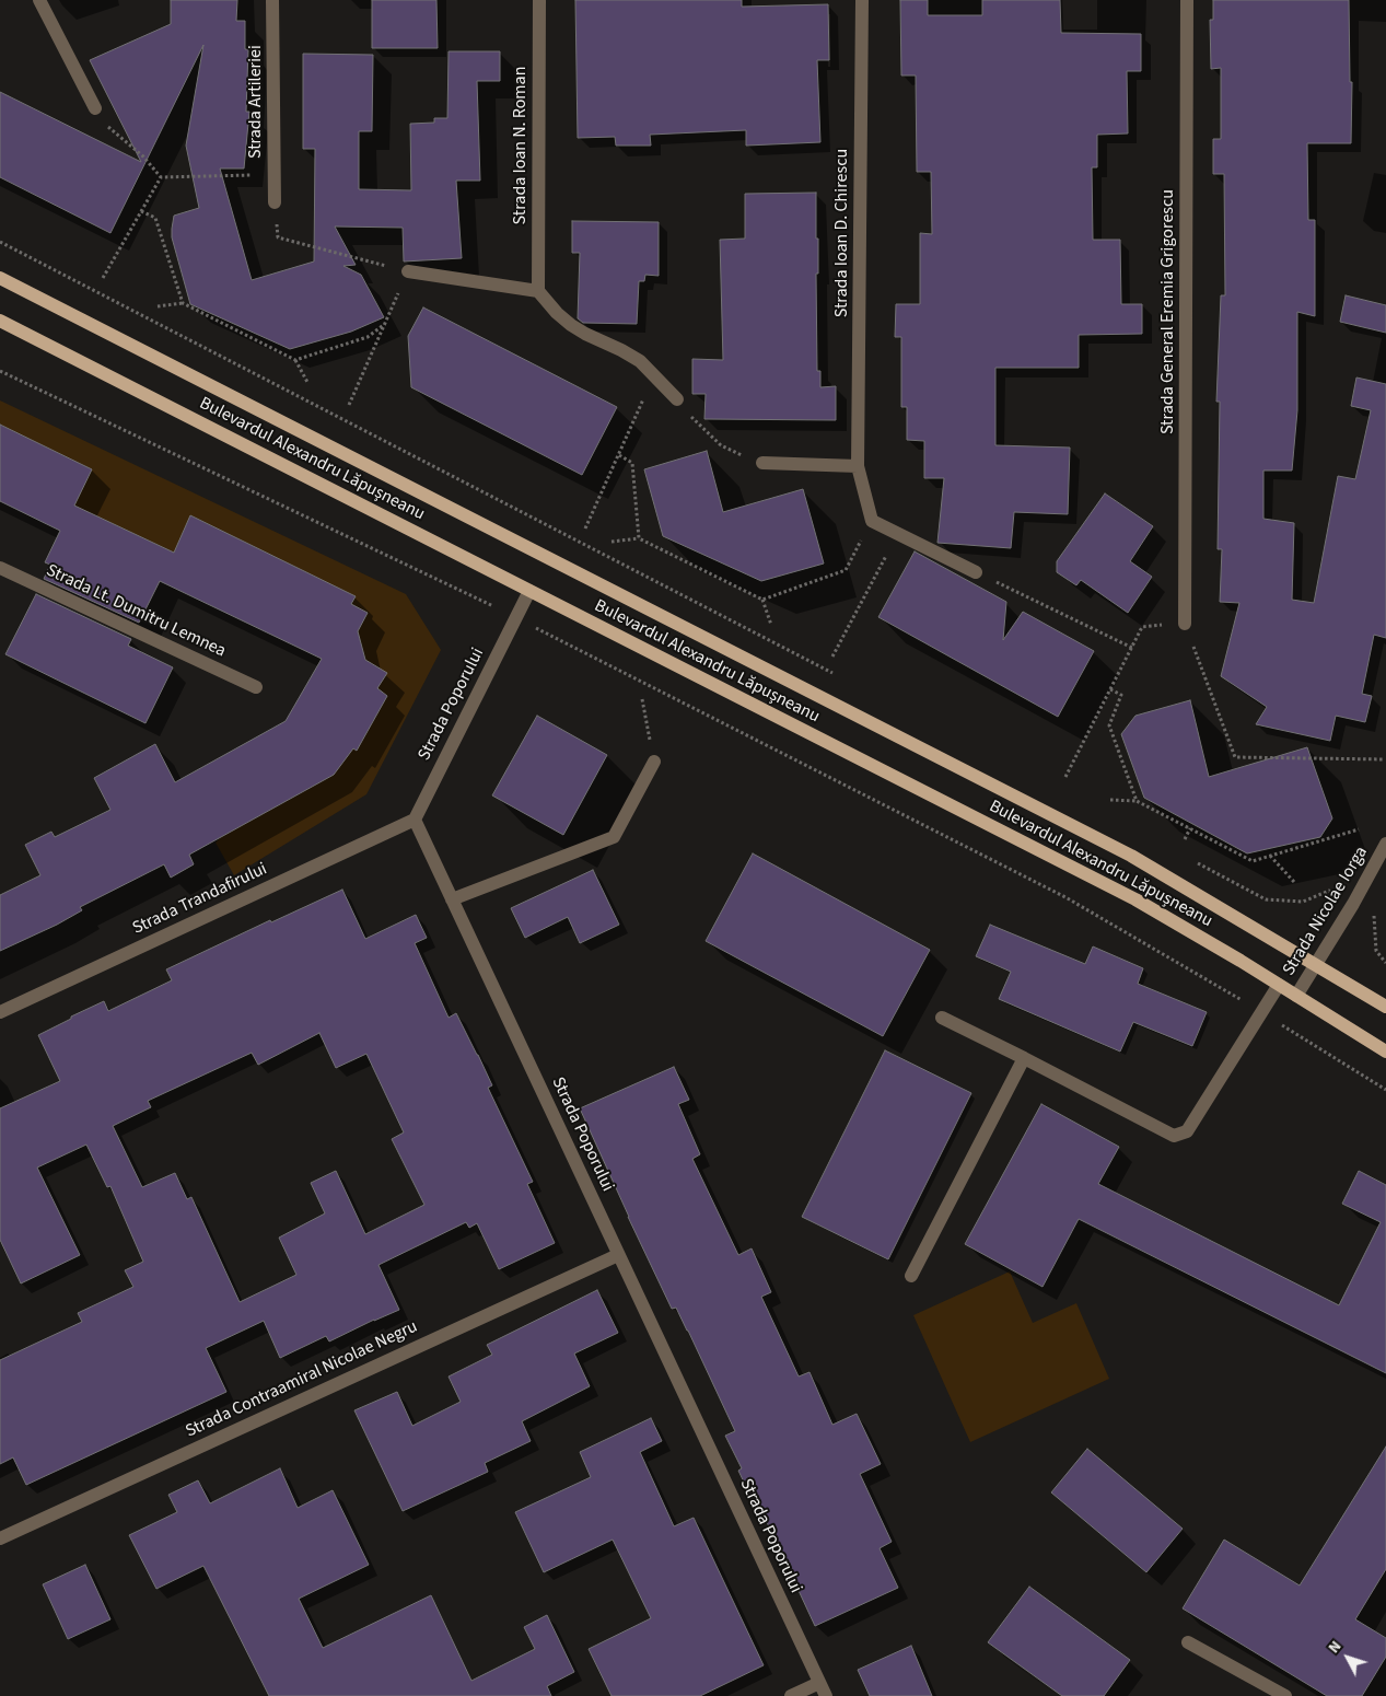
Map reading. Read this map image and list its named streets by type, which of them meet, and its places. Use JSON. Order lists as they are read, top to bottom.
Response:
{
  "streets": {
    "main road": ["Bulevardul Alexandru Lăpușneanu"],
    "street": [
      "Strada Artileriei",
      "Strada Ioan N. Roman",
      "Strada Ioan D. Chirescu",
      "Strada General Eremia Grigorescu",
      "Strada Lt. Dumitru Lemnea",
      "Strada Poporului",
      "Strada Trandafirului",
      "Strada Nicolae Iorga",
      "Strada Contraamiral Nicolae Negru"
    ]
  },
  "crossings": [
    ["Bulevardul Alexandru Lăpușneanu", "Strada Poporului"],
    ["Bulevardul Alexandru Lăpușneanu", "Strada Nicolae Iorga"],
    ["Strada Poporului", "Strada Trandafirului"],
    ["Strada Poporului", "Strada Contraamiral Nicolae Negru"]
  ],
  "north": "top left"
}
